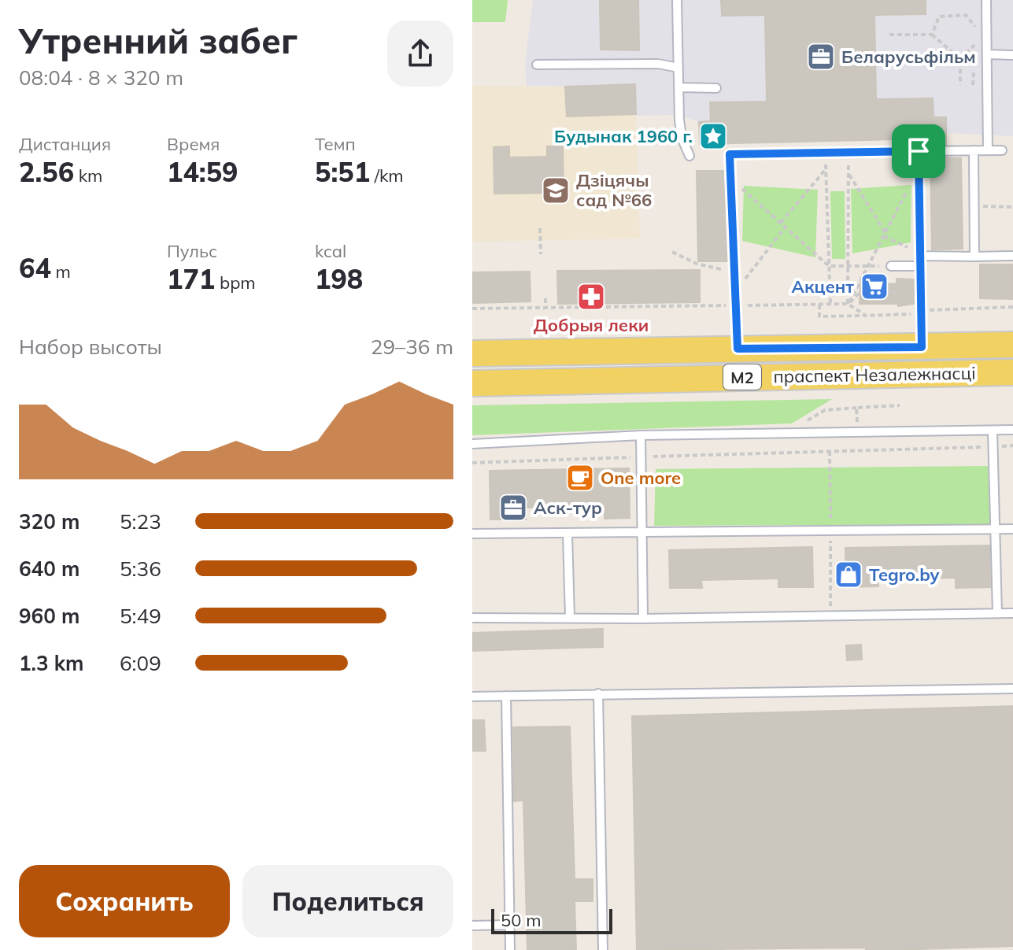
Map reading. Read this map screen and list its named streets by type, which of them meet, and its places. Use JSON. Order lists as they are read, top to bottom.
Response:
{
  "streets": {
    "main road": ["праспект Незалежнасці", "М2"]
  },
  "places": {
    "office": ["Беларусьфільм", "Аск-тур"],
    "place": ["Будынак 1960 г."],
    "school or university": ["Дзіцячы сад №66"],
    "supermarket": ["Акцент"],
    "pharmacy": ["Добрыя леки"],
    "cafe": ["One more"],
    "shop": ["Tegro.by"]
  },
  "scale_bar": "50 m",
  "page": {
    "heading": ["Утренний забег", "08:04 · 8 × 320 m"],
    "stats": [
      ["Дистанция", "2.56 km"],
      ["Время", "14:59"],
      ["Темп", "5:51 /km"],
      ["64 m"],
      ["Пульс", "171 bpm"],
      ["kcal", "198"]
    ],
    "chart": ["Набор высоты", "29–36 m"],
    "list": [
      {
        "name": "320 m",
        "note": "5:23"
      },
      {
        "name": "640 m",
        "note": "5:36"
      },
      {
        "name": "960 m",
        "note": "5:49"
      },
      {
        "name": "1.3 km",
        "note": "6:09"
      }
    ],
    "buttons": ["Сохранить", "Поделиться"],
    "scale": "50 m"
  }
}
